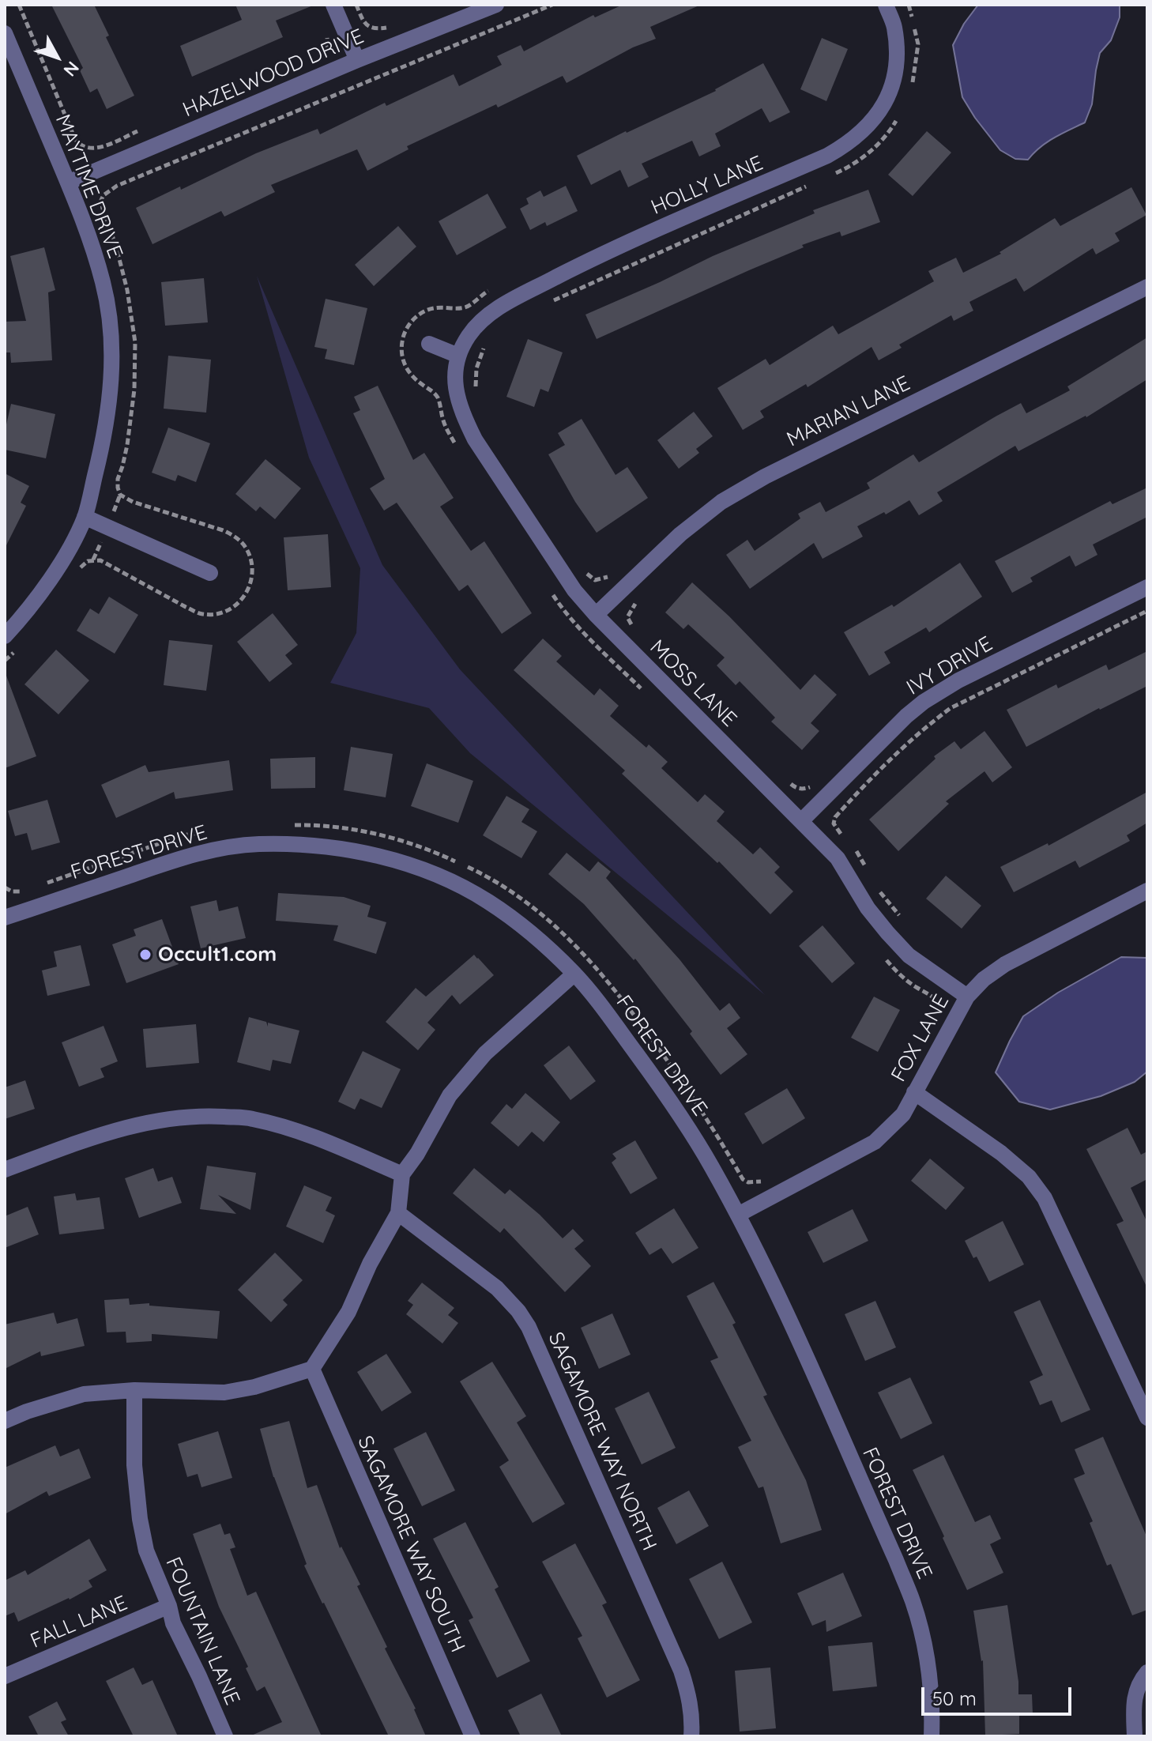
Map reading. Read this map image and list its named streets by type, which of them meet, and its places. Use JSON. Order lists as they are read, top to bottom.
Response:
{
  "streets": {
    "street": [
      "HAZELWOOD DRIVE",
      "HOLLY LANE",
      "MAYTIME DRIVE",
      "MARIAN LANE",
      "IVY DRIVE",
      "MOSS LANE",
      "FOREST DRIVE",
      "FOX LANE",
      "SAGAMORE WAY NORTH",
      "SAGAMORE WAY SOUTH",
      "FALL LANE",
      "FOUNTAIN LANE"
    ]
  },
  "crossings": [
    ["HAZELWOOD DRIVE", "MAYTIME DRIVE"],
    ["HOLLY LANE", "MOSS LANE"],
    ["MARIAN LANE", "MOSS LANE"],
    ["IVY DRIVE", "MOSS LANE"],
    ["MOSS LANE", "FOX LANE"],
    ["FOREST DRIVE", "FOX LANE"],
    ["FALL LANE", "FOUNTAIN LANE"]
  ],
  "places": ["Occult1.com"],
  "scale_bar": "50 m",
  "north": "bottom right"
}
